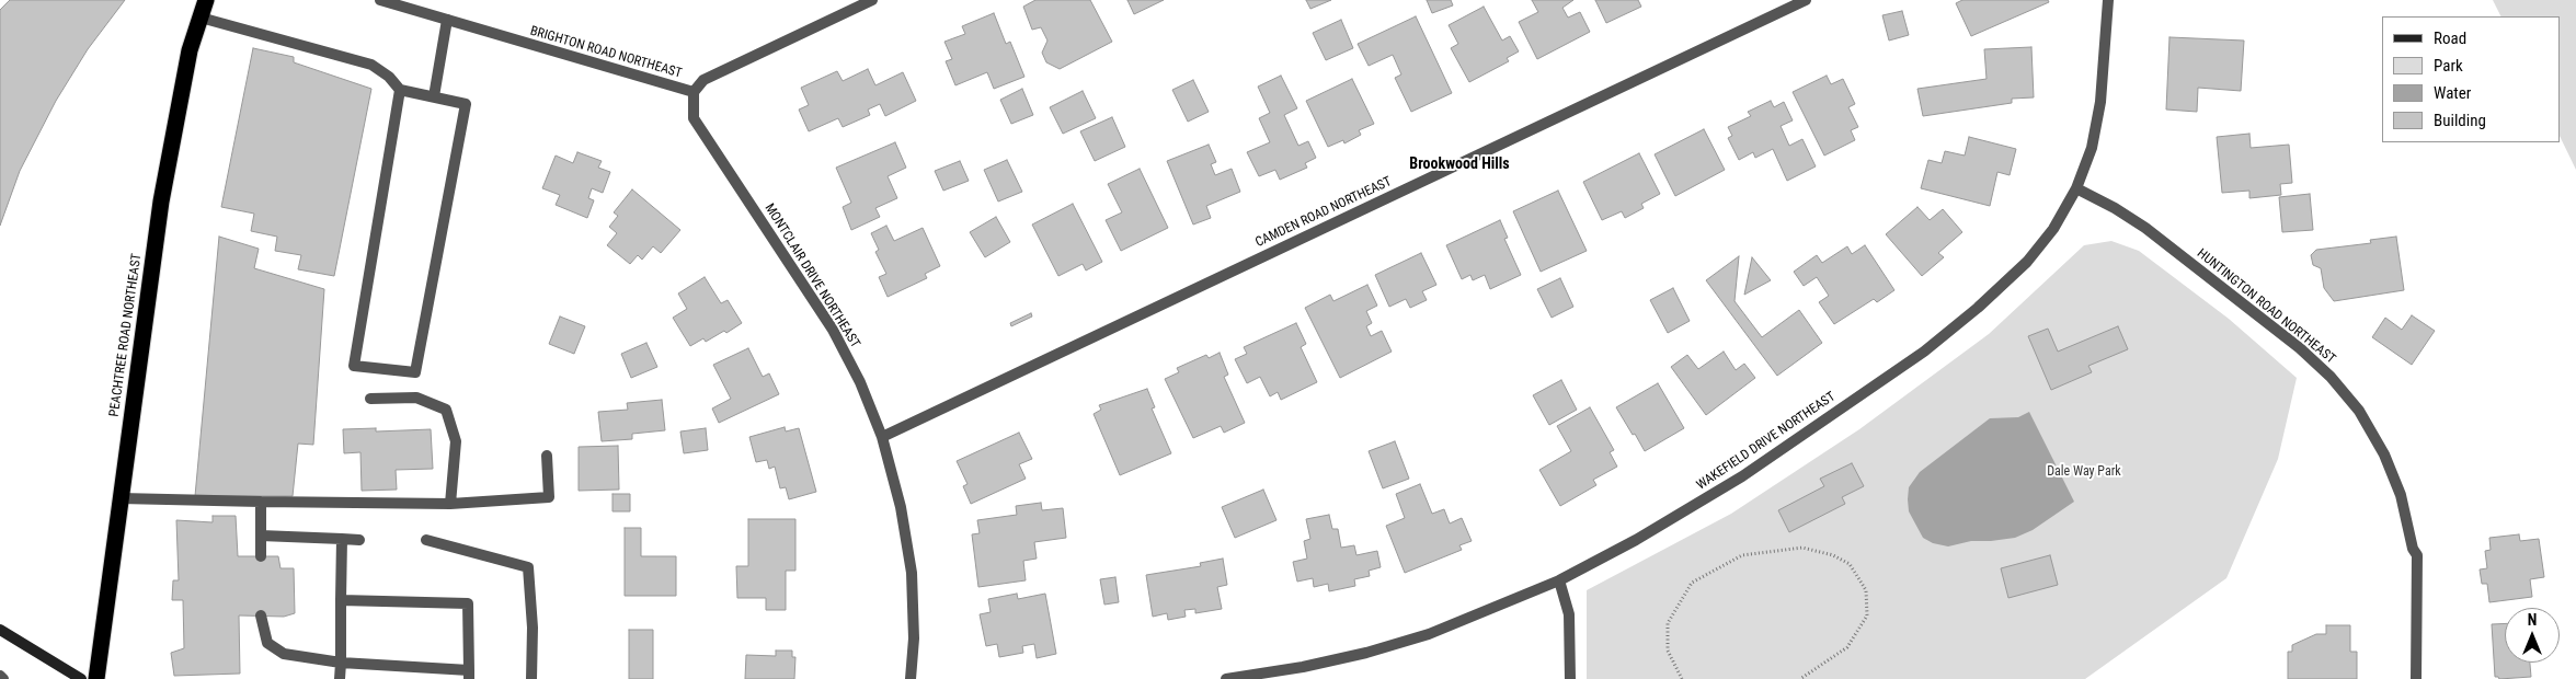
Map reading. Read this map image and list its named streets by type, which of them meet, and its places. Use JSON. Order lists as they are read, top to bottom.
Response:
{
  "streets": {
    "highway": ["PEACHTREE ROAD NORTHEAST"],
    "street": [
      "BRIGHTON ROAD NORTHEAST",
      "CAMDEN ROAD NORTHEAST",
      "MONTCLAIR DRIVE NORTHEAST",
      "HUNTINGTON ROAD NORTHEAST",
      "WAKEFIELD DRIVE NORTHEAST"
    ]
  },
  "crossings": [
    ["BRIGHTON ROAD NORTHEAST", "MONTCLAIR DRIVE NORTHEAST"],
    ["CAMDEN ROAD NORTHEAST", "MONTCLAIR DRIVE NORTHEAST"],
    ["HUNTINGTON ROAD NORTHEAST", "WAKEFIELD DRIVE NORTHEAST"]
  ],
  "districts": ["Brookwood Hills"],
  "parks": ["Dale Way Park"],
  "legend": [
    "Road",
    "Park",
    "Water",
    "Building"
  ],
  "north": "top"
}
